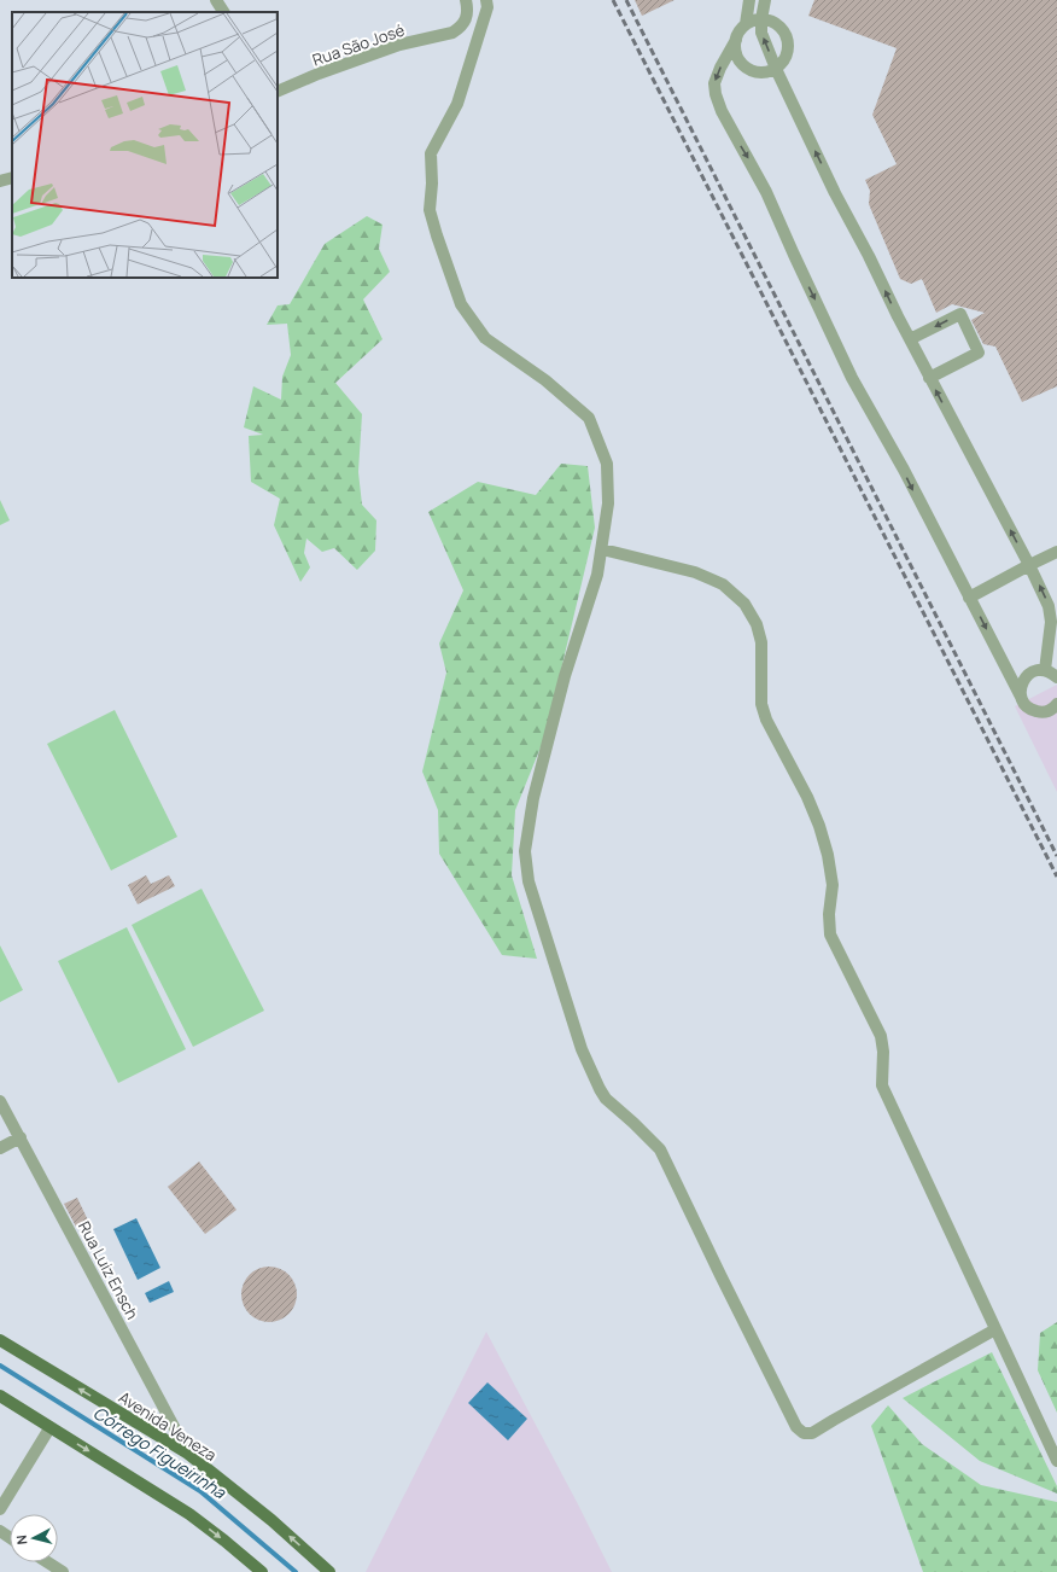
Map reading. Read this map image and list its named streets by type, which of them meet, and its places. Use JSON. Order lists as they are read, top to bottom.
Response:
{
  "streets": {
    "main road": ["Avenida Veneza"],
    "street": ["Rua São José", "Rua Luiz Ensch"]
  },
  "crossings": [
    ["Rua Luiz Ensch", "Avenida Veneza"]
  ],
  "water": ["Córrego Figueirinha"],
  "north": "left"
}
